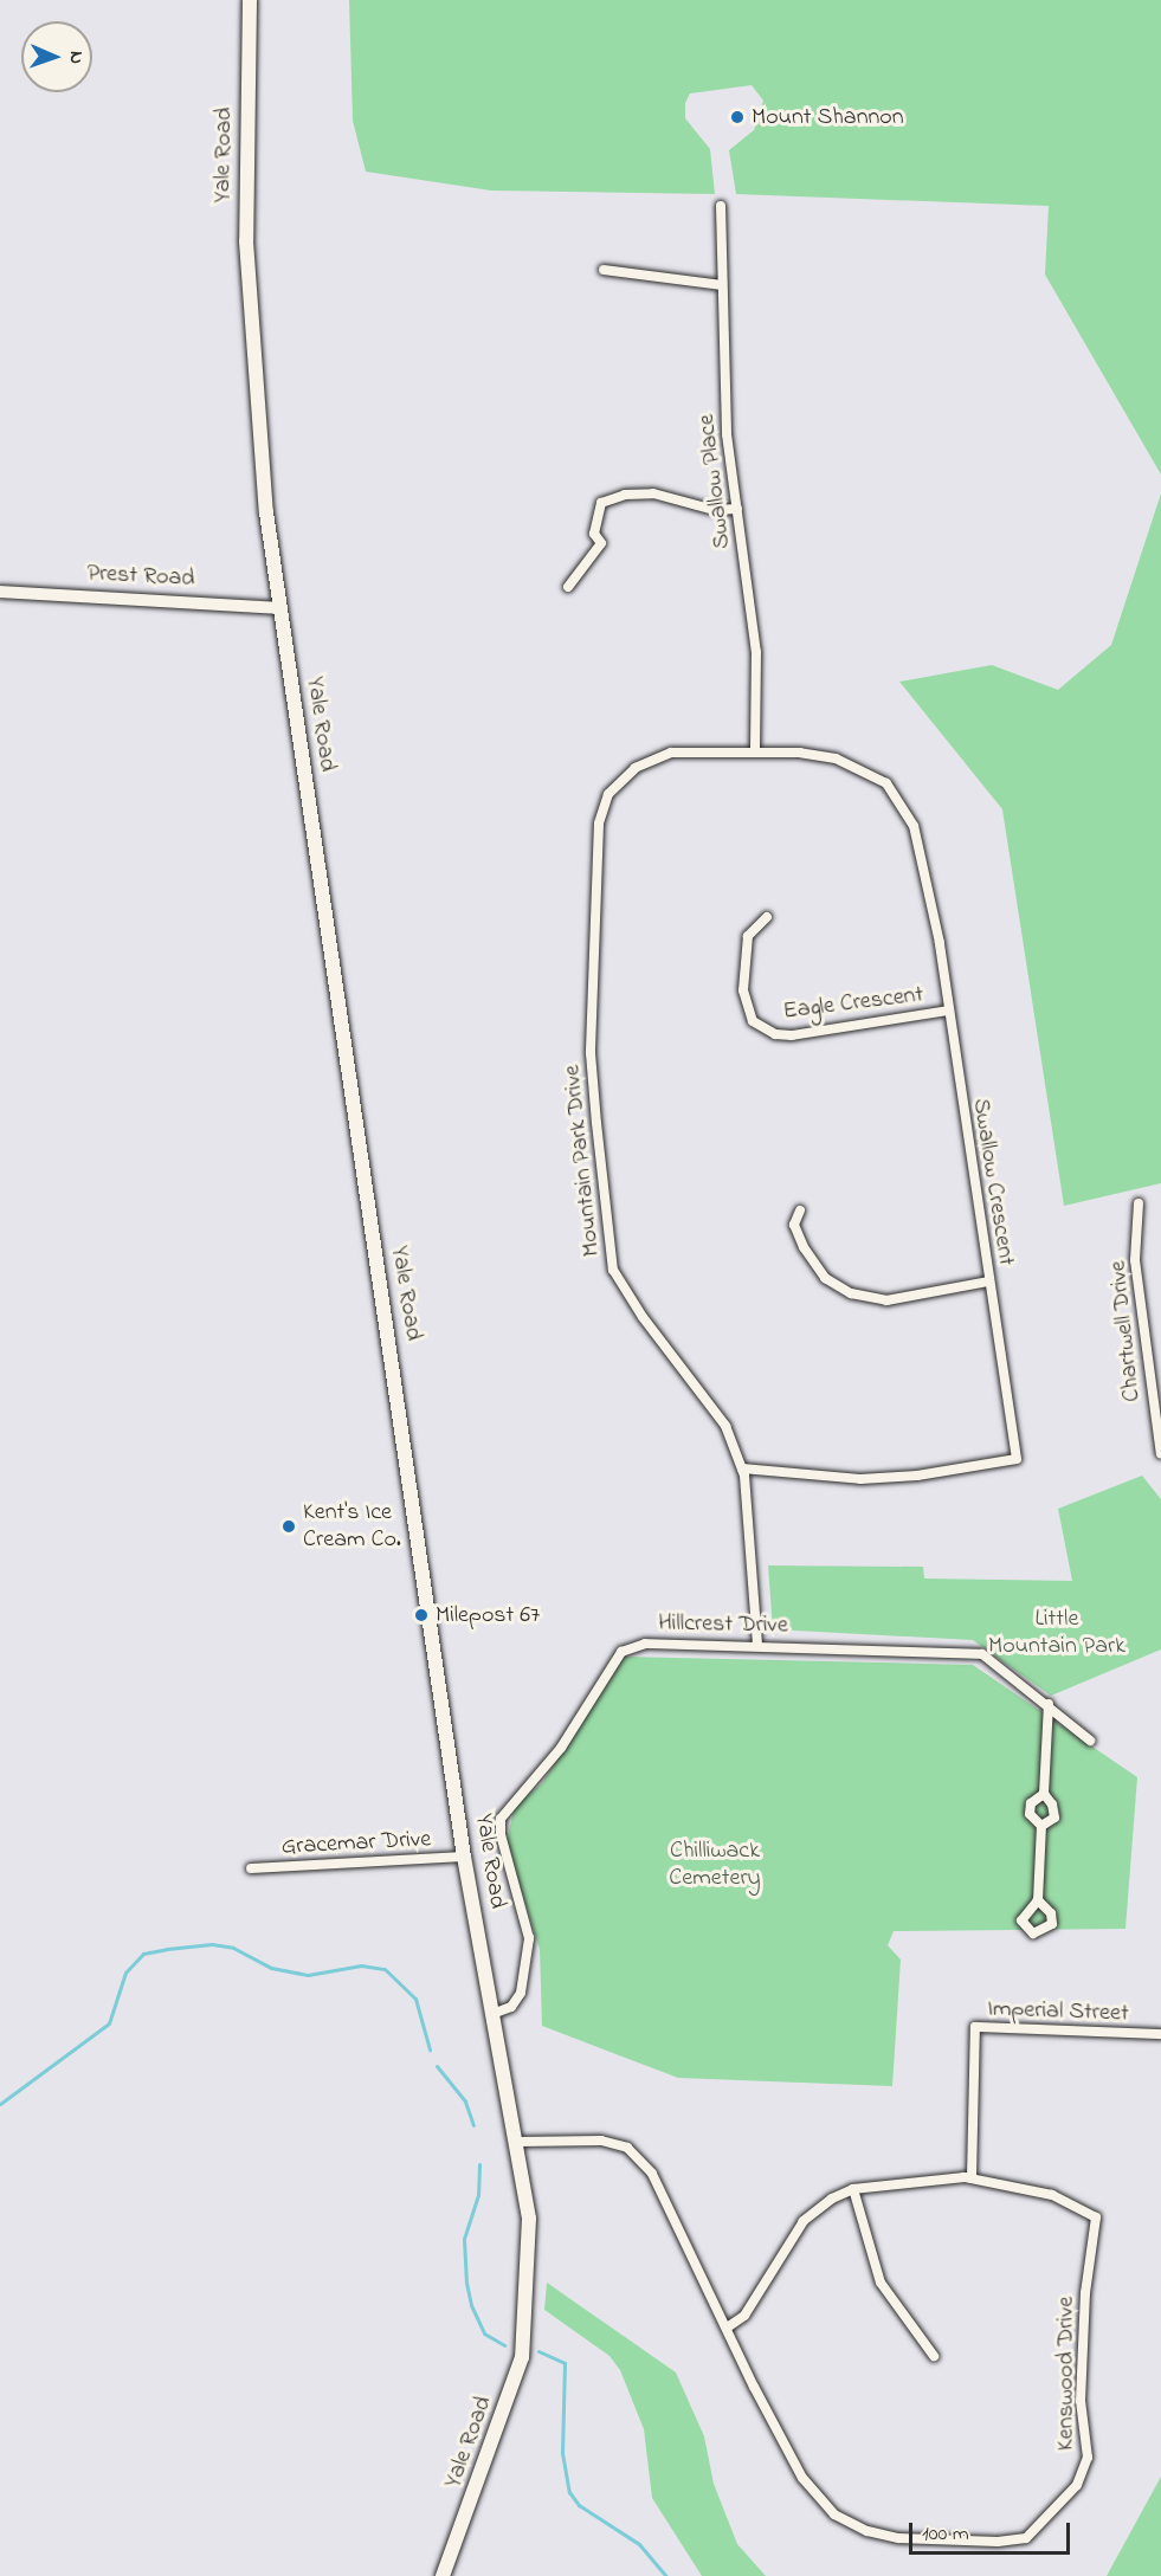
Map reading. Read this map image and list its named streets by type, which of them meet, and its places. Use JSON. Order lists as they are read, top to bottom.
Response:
{
  "streets": {
    "main road": ["Yale Road"],
    "street": [
      "Swallow Place",
      "Prest Road",
      "Eagle Crescent",
      "Mountain Park Drive",
      "Swallow Crescent",
      "Chartwell Drive",
      "Hillcrest Drive",
      "Gracemar Drive",
      "Imperial Street",
      "Kenswood Drive"
    ]
  },
  "crossings": [
    ["Yale Road", "Prest Road"],
    ["Yale Road", "Hillcrest Drive"],
    ["Yale Road", "Gracemar Drive"],
    ["Yale Road", "Kenswood Drive"],
    ["Swallow Place", "Mountain Park Drive"],
    ["Swallow Place", "Swallow Crescent"],
    ["Eagle Crescent", "Swallow Crescent"],
    ["Mountain Park Drive", "Swallow Crescent"],
    ["Mountain Park Drive", "Hillcrest Drive"],
    ["Imperial Street", "Kenswood Drive"]
  ],
  "parks": ["Little Mountain Park", "Chilliwack Cemetery"],
  "places": ["Mount Shannon", "Kent's Ice Cream Co.", "Milepost 67"],
  "scale_bar": "100 m",
  "north": "right"
}
